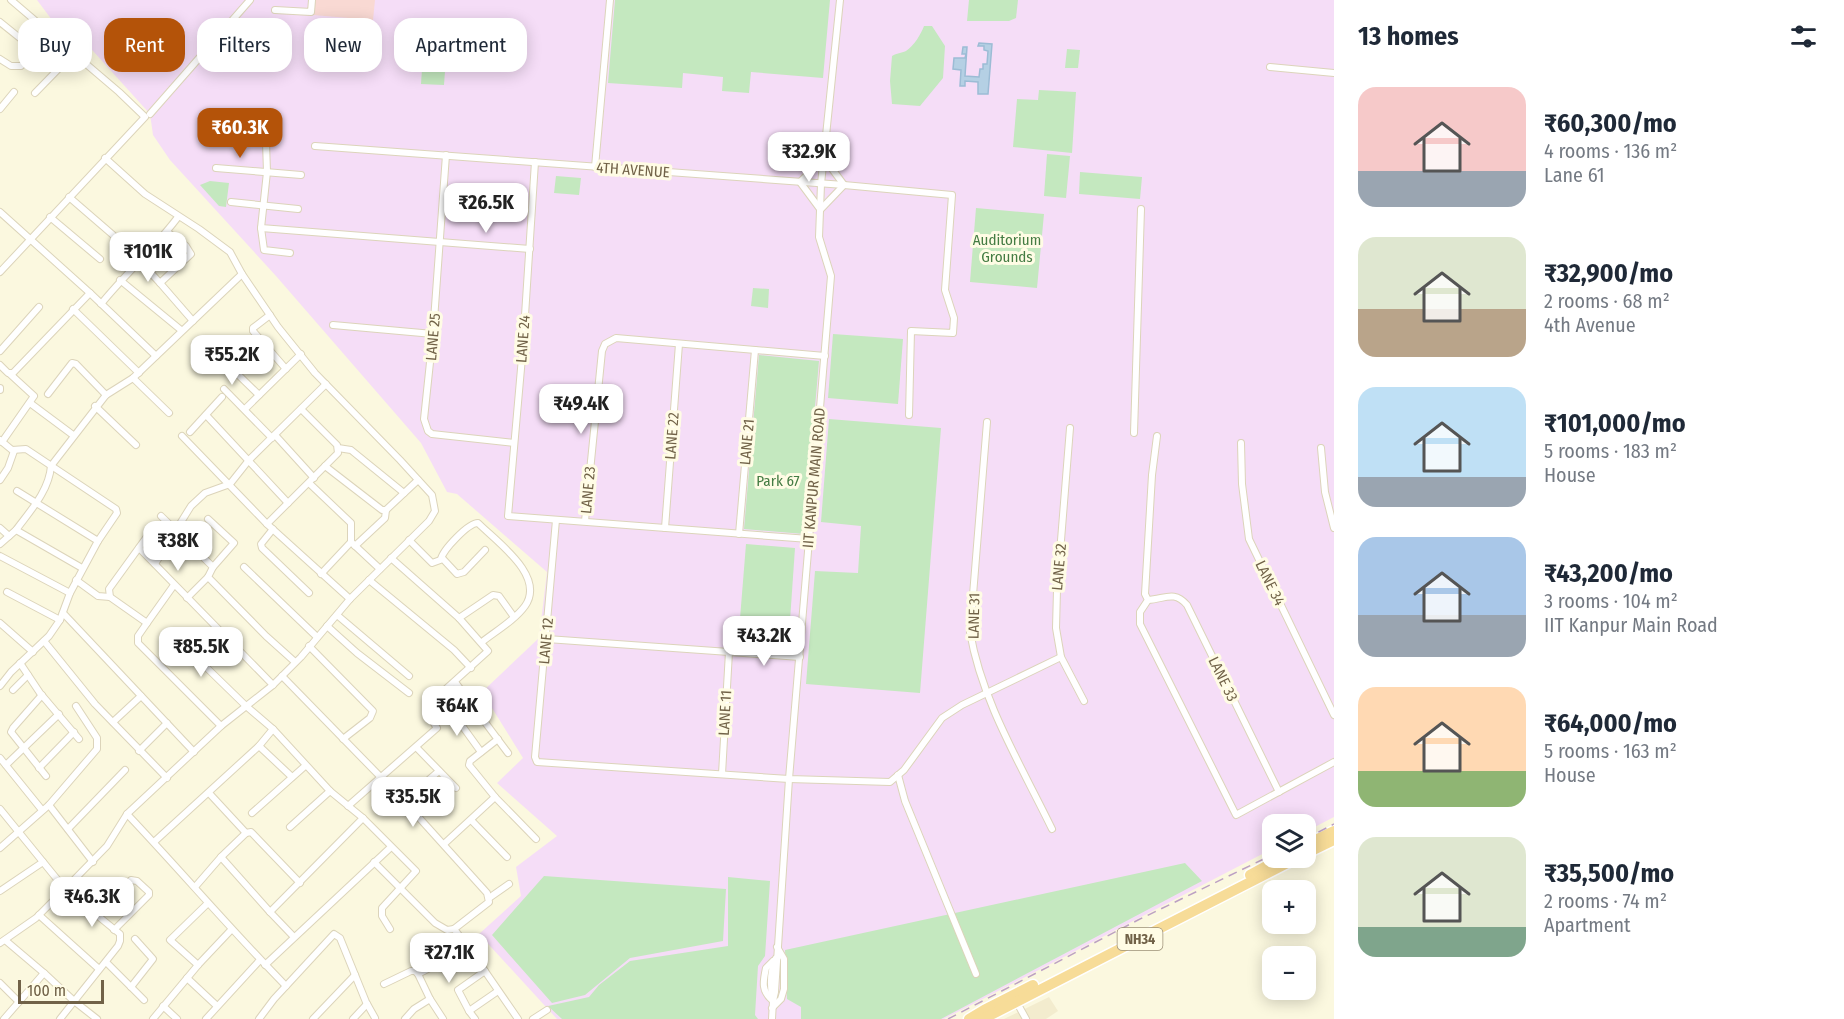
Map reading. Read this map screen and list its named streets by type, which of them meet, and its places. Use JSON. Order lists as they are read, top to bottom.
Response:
{
  "streets": {
    "highway": ["NH34"],
    "street": [
      "4TH AVENUE",
      "LANE 25",
      "LANE 24",
      "LANE 22",
      "LANE 21",
      "IIT KANPUR MAIN ROAD",
      "LANE 23",
      "LANE 32",
      "LANE 34",
      "LANE 31",
      "LANE 12",
      "LANE 33",
      "LANE 11"
    ]
  },
  "crossings": [
    ["4TH AVENUE", "LANE 25"],
    ["4TH AVENUE", "LANE 24"],
    ["4TH AVENUE", "IIT KANPUR MAIN ROAD"],
    ["LANE 25", "LANE 24"],
    ["LANE 24", "LANE 12"],
    ["LANE 22", "LANE 23"],
    ["LANE 12", "LANE 11"]
  ],
  "parks": ["Auditorium Grounds", "Park 67"],
  "scale_bar": "100 m",
  "page": {
    "heading": "13 homes",
    "chip": [
      "Buy",
      "Rent",
      "Filters",
      "New",
      "Apartment"
    ],
    "list": [
      {
        "name": "₹60,300/mo",
        "note": "4 rooms · 136 m² · Lane 61"
      },
      {
        "name": "₹32,900/mo",
        "note": "2 rooms · 68 m² · 4th Avenue"
      },
      {
        "name": "₹101,000/mo",
        "note": "5 rooms · 183 m² · House"
      },
      {
        "name": "₹43,200/mo",
        "note": "3 rooms · 104 m² · IIT Kanpur Main Road"
      },
      {
        "name": "₹64,000/mo",
        "note": "5 rooms · 163 m² · House"
      },
      {
        "name": "₹35,500/mo",
        "note": "2 rooms · 74 m² · Apartment"
      }
    ],
    "price": [
      "₹60.3K",
      "₹32.9K",
      "₹26.5K",
      "₹101K",
      "₹55.2K",
      "₹49.4K",
      "₹38K",
      "₹43.2K",
      "₹85.5K",
      "₹64K",
      "₹35.5K",
      "₹46.3K",
      "₹27.1K"
    ],
    "map_buttons": ["+", "−"],
    "scale": "100 m"
  }
}
